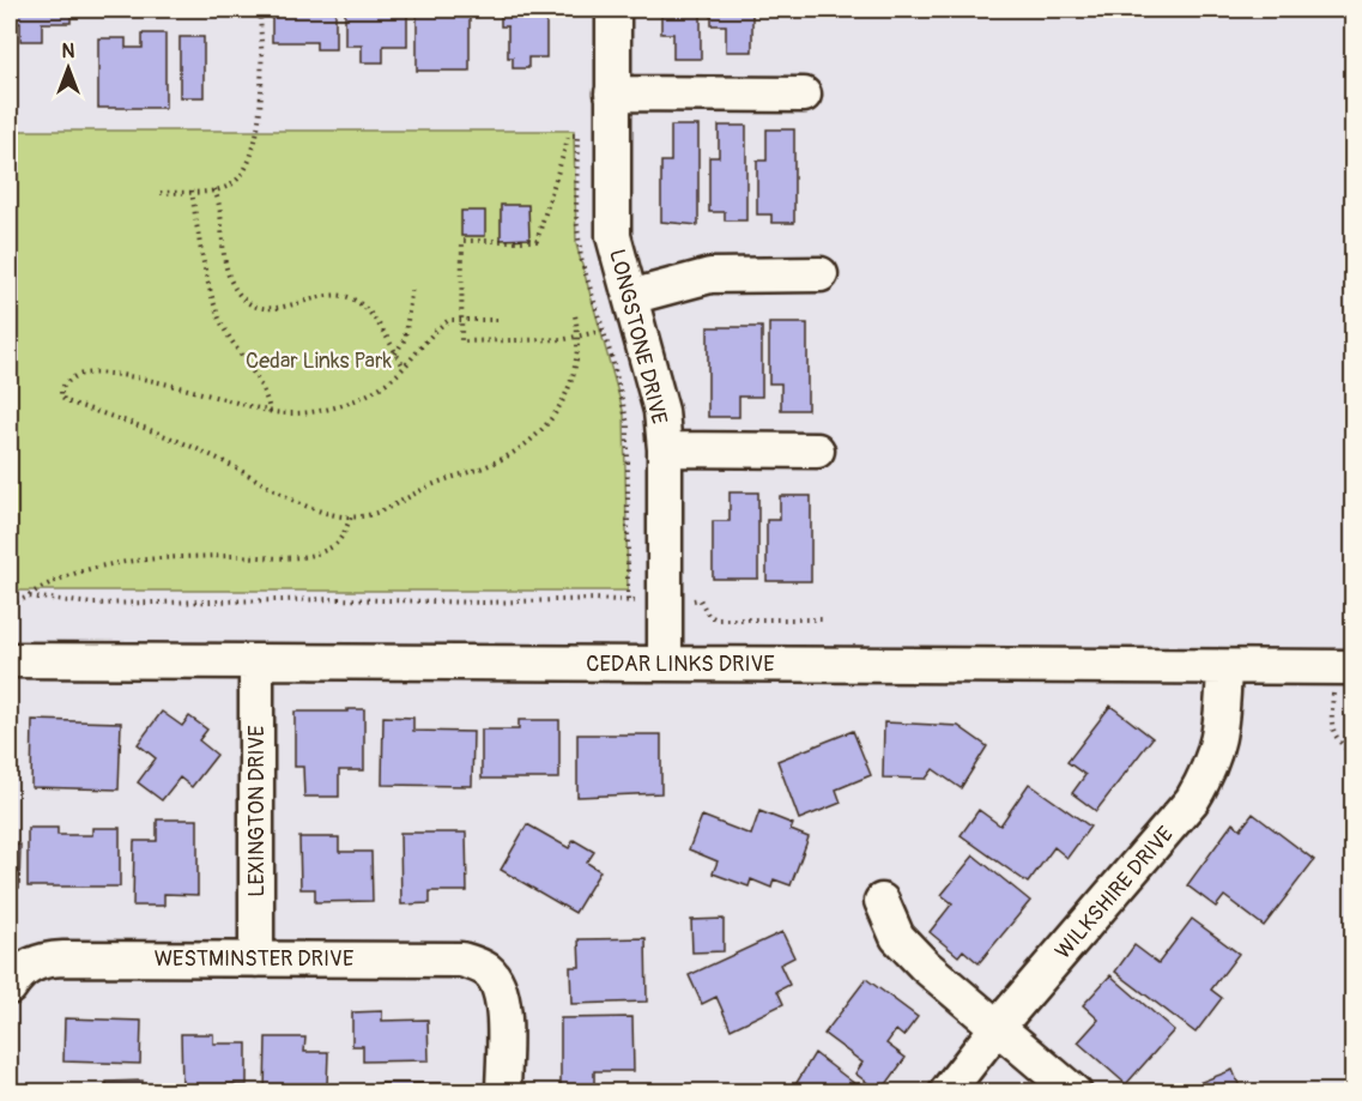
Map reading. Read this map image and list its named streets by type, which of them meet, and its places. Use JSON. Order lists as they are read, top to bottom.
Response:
{
  "streets": {
    "street": [
      "LONGSTONE DRIVE",
      "CEDAR LINKS DRIVE",
      "LEXINGTON DRIVE",
      "WILKSHIRE DRIVE",
      "WESTMINSTER DRIVE"
    ]
  },
  "crossings": [
    ["LONGSTONE DRIVE", "CEDAR LINKS DRIVE"],
    ["CEDAR LINKS DRIVE", "LEXINGTON DRIVE"],
    ["CEDAR LINKS DRIVE", "WILKSHIRE DRIVE"],
    ["LEXINGTON DRIVE", "WESTMINSTER DRIVE"]
  ],
  "parks": ["Cedar Links Park"],
  "north": "top"
}
